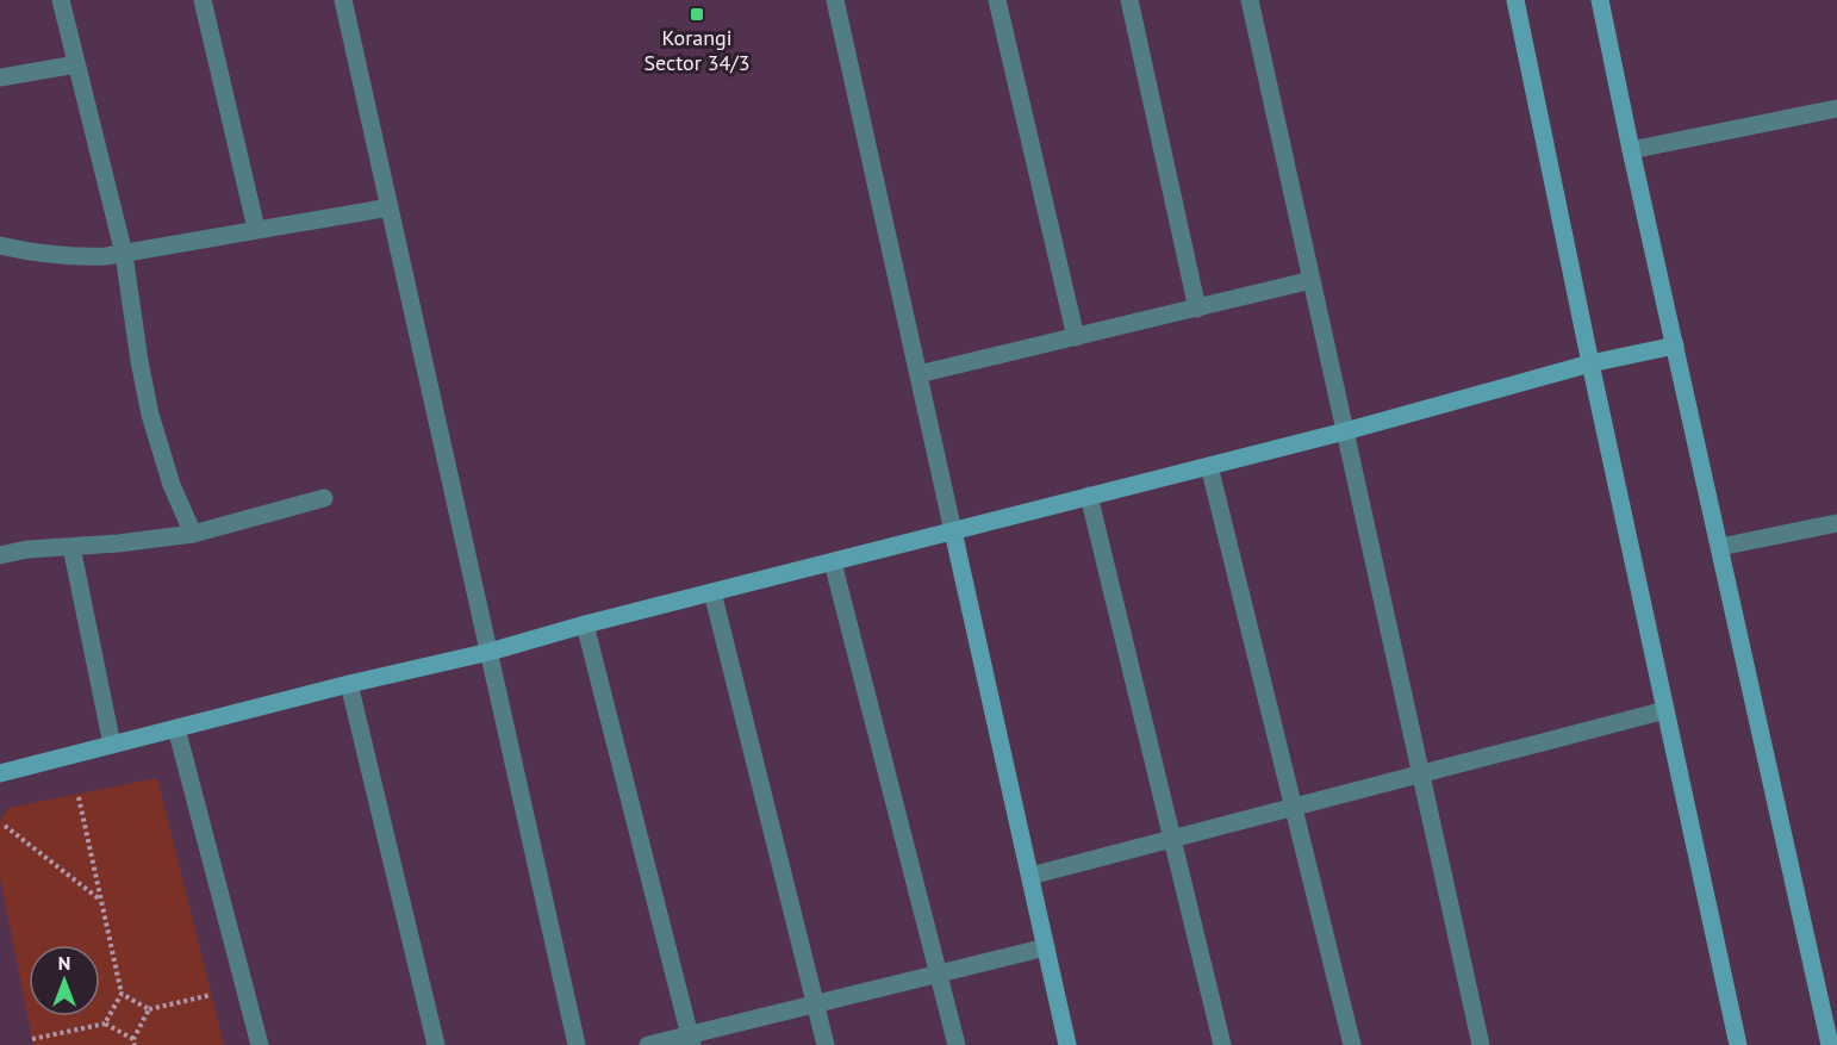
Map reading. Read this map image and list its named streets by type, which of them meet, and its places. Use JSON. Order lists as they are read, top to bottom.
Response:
{
  "places": {
    "transit": ["Korangi Sector 34/3"]
  },
  "north": "top"
}
